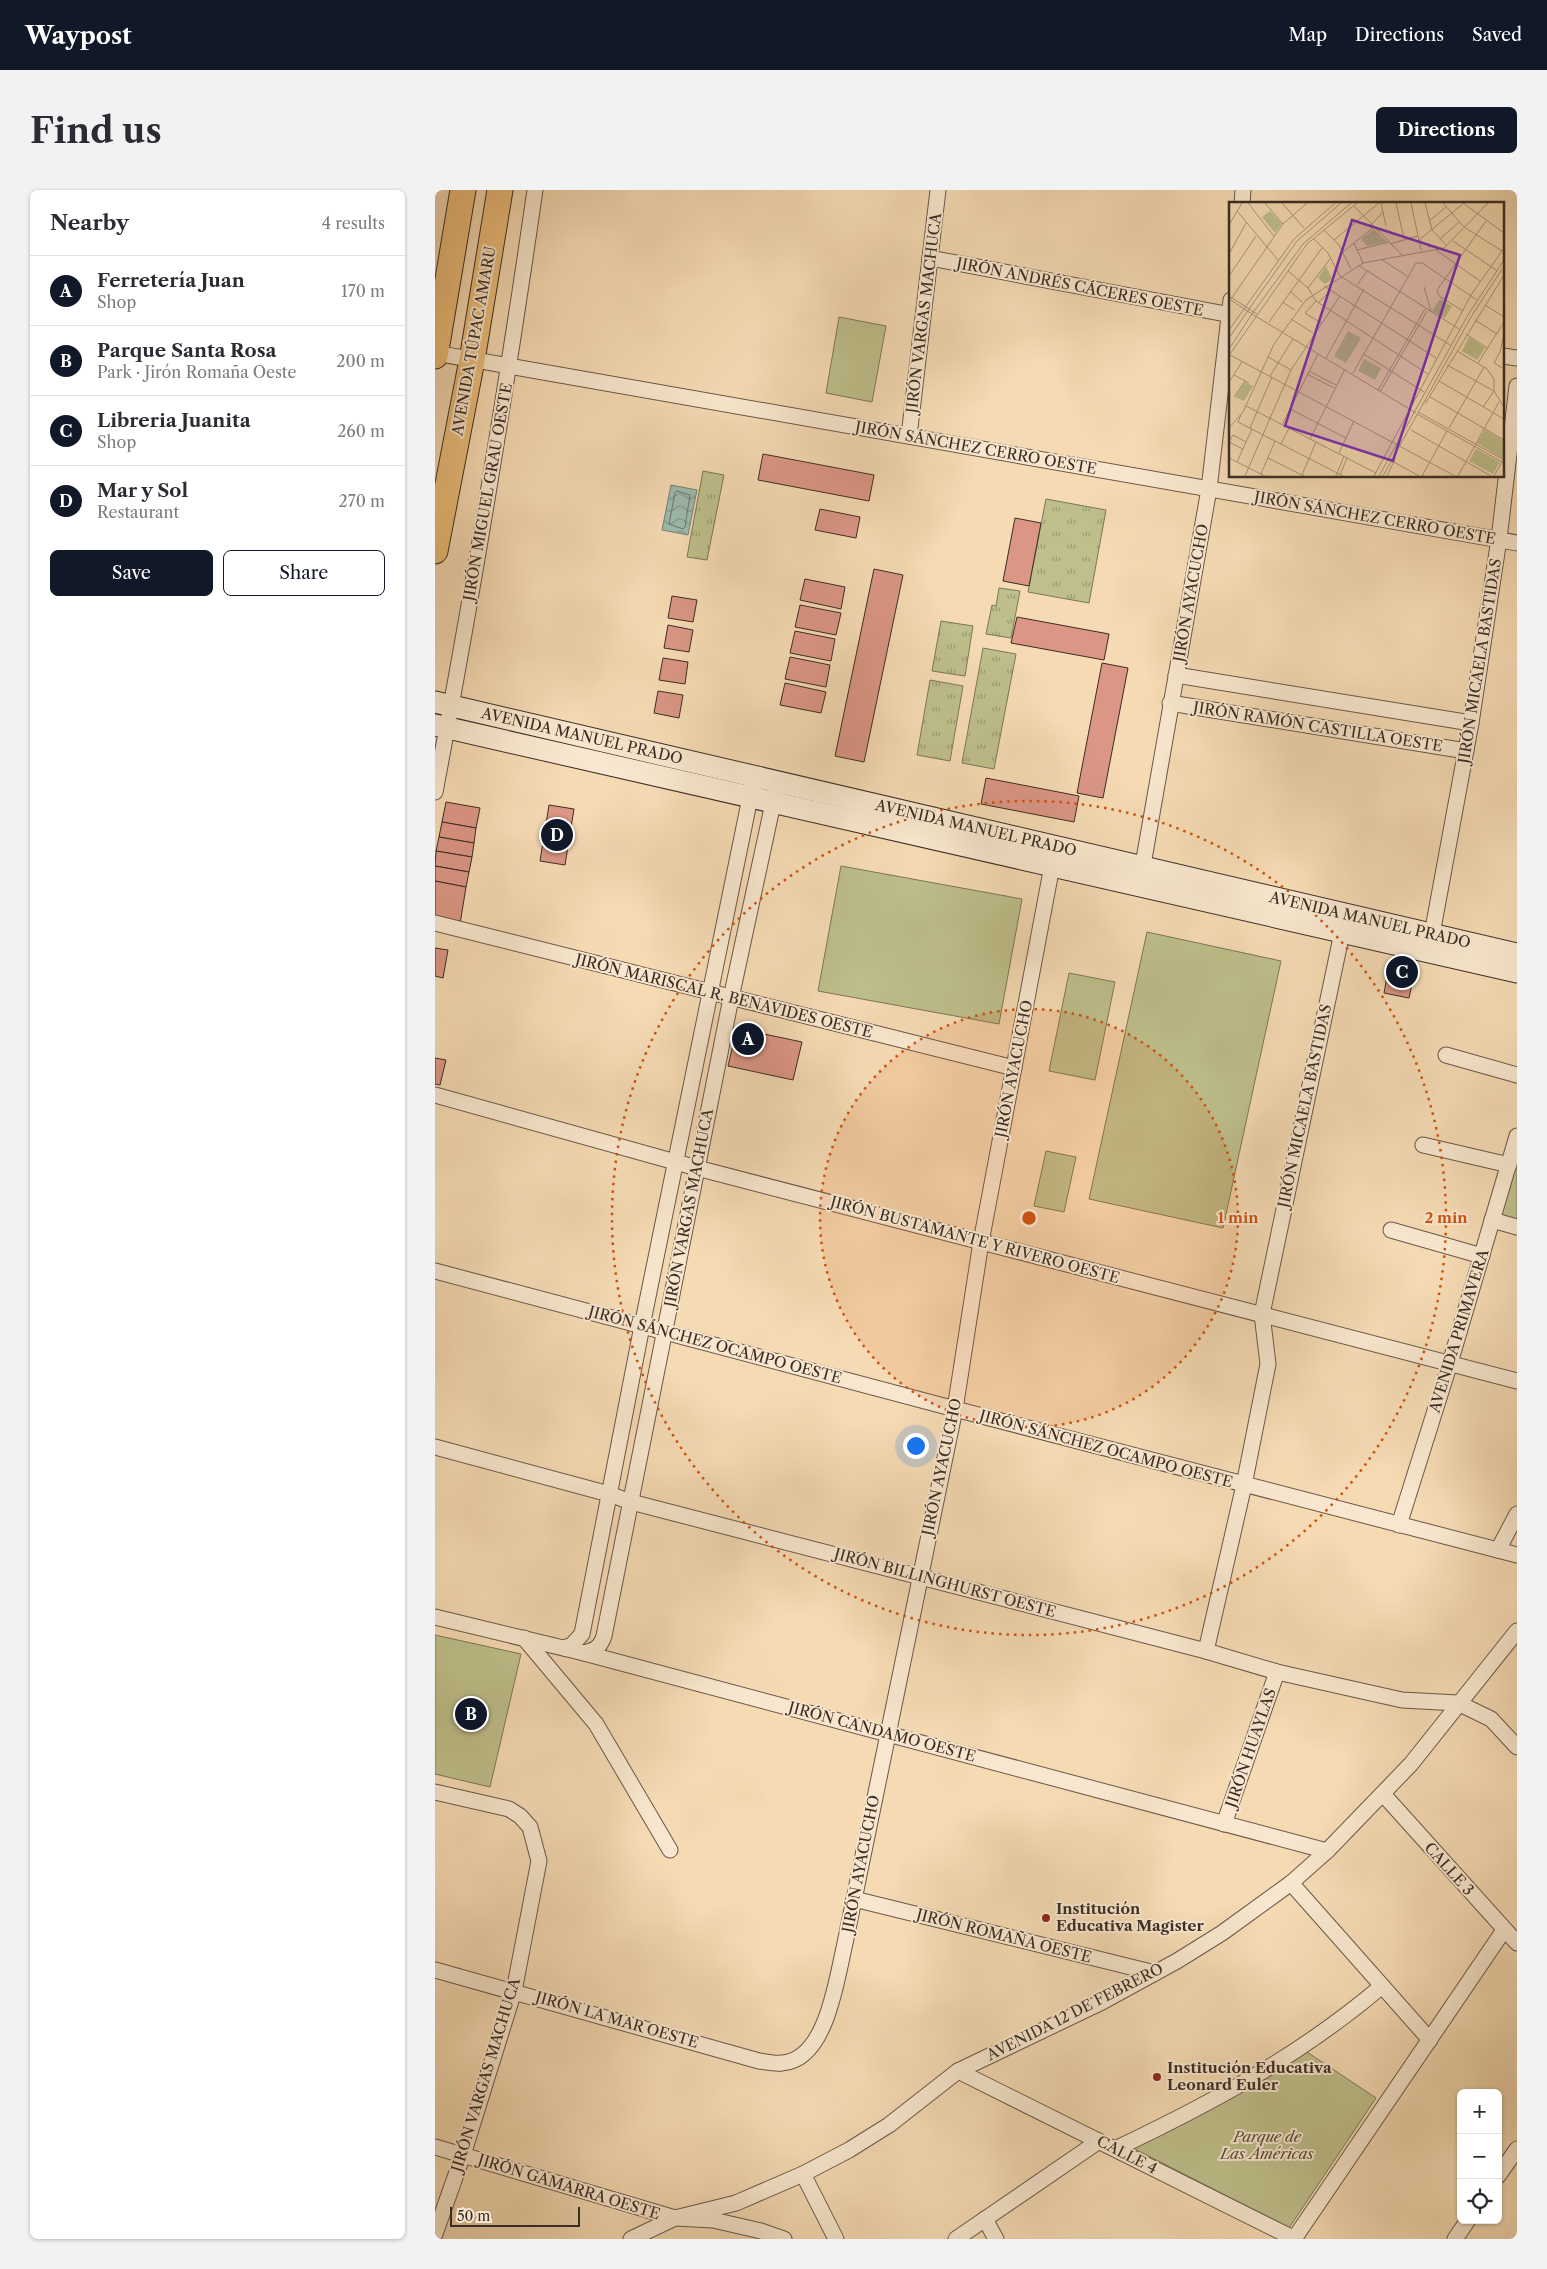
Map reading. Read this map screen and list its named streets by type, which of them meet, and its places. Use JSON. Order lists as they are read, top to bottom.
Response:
{
  "streets": {
    "highway": ["AVENIDA TÚPAC AMARU"],
    "main road": ["AVENIDA MANUEL PRADO"],
    "street": [
      "JIRÓN ANDRÉS CÁCERES OESTE",
      "JIRÓN VARGAS MACHUCA",
      "JIRÓN SÁNCHEZ CERRO OESTE",
      "JIRÓN MIGUEL GRAU OESTE",
      "JIRÓN AYACUCHO",
      "JIRÓN MICAELA BASTIDAS",
      "JIRÓN RAMÓN CASTILLA OESTE",
      "JIRÓN MARISCAL R. BENAVIDES OESTE",
      "JIRÓN BUSTAMANTE Y RIVERO OESTE",
      "AVENIDA PRIMAVERA",
      "JIRÓN SÁNCHEZ OCAMPO OESTE",
      "JIRÓN BILLINGHURST OESTE",
      "JIRÓN CANDAMO OESTE",
      "JIRÓN HUAYLAS",
      "CALLE 3",
      "JIRÓN ROMAÑA OESTE",
      "AVENIDA 12 DE FEBRERO",
      "JIRÓN LA MAR OESTE",
      "CALLE 4",
      "JIRÓN GAMARRA OESTE"
    ]
  },
  "crossings": [
    ["JIRÓN ANDRÉS CÁCERES OESTE", "JIRÓN VARGAS MACHUCA"],
    ["JIRÓN VARGAS MACHUCA", "JIRÓN SÁNCHEZ CERRO OESTE"],
    ["JIRÓN VARGAS MACHUCA", "AVENIDA MANUEL PRADO"],
    ["JIRÓN VARGAS MACHUCA", "JIRÓN MARISCAL R. BENAVIDES OESTE"],
    ["JIRÓN VARGAS MACHUCA", "JIRÓN BUSTAMANTE Y RIVERO OESTE"],
    ["JIRÓN VARGAS MACHUCA", "JIRÓN SÁNCHEZ OCAMPO OESTE"],
    ["JIRÓN VARGAS MACHUCA", "JIRÓN BILLINGHURST OESTE"],
    ["JIRÓN VARGAS MACHUCA", "JIRÓN CANDAMO OESTE"],
    ["JIRÓN VARGAS MACHUCA", "JIRÓN LA MAR OESTE"],
    ["JIRÓN VARGAS MACHUCA", "JIRÓN GAMARRA OESTE"],
    ["AVENIDA TÚPAC AMARU", "JIRÓN SÁNCHEZ CERRO OESTE"],
    ["JIRÓN SÁNCHEZ CERRO OESTE", "JIRÓN MIGUEL GRAU OESTE"],
    ["JIRÓN SÁNCHEZ CERRO OESTE", "JIRÓN AYACUCHO"],
    ["JIRÓN SÁNCHEZ CERRO OESTE", "JIRÓN MICAELA BASTIDAS"],
    ["JIRÓN MIGUEL GRAU OESTE", "AVENIDA MANUEL PRADO"],
    ["JIRÓN AYACUCHO", "JIRÓN RAMÓN CASTILLA OESTE"],
    ["JIRÓN AYACUCHO", "AVENIDA MANUEL PRADO"],
    ["JIRÓN AYACUCHO", "JIRÓN MARISCAL R. BENAVIDES OESTE"],
    ["JIRÓN AYACUCHO", "JIRÓN BUSTAMANTE Y RIVERO OESTE"],
    ["JIRÓN AYACUCHO", "JIRÓN SÁNCHEZ OCAMPO OESTE"],
    ["JIRÓN AYACUCHO", "JIRÓN BILLINGHURST OESTE"],
    ["JIRÓN AYACUCHO", "JIRÓN CANDAMO OESTE"],
    ["JIRÓN AYACUCHO", "JIRÓN ROMAÑA OESTE"],
    ["JIRÓN AYACUCHO", "JIRÓN LA MAR OESTE"],
    ["JIRÓN MICAELA BASTIDAS", "JIRÓN RAMÓN CASTILLA OESTE"],
    ["JIRÓN MICAELA BASTIDAS", "AVENIDA MANUEL PRADO"],
    ["JIRÓN MICAELA BASTIDAS", "JIRÓN BUSTAMANTE Y RIVERO OESTE"],
    ["JIRÓN MICAELA BASTIDAS", "JIRÓN SÁNCHEZ OCAMPO OESTE"],
    ["JIRÓN MICAELA BASTIDAS", "JIRÓN BILLINGHURST OESTE"],
    ["JIRÓN BUSTAMANTE Y RIVERO OESTE", "AVENIDA PRIMAVERA"],
    ["AVENIDA PRIMAVERA", "JIRÓN SÁNCHEZ OCAMPO OESTE"],
    ["JIRÓN BILLINGHURST OESTE", "JIRÓN HUAYLAS"],
    ["JIRÓN BILLINGHURST OESTE", "AVENIDA 12 DE FEBRERO"],
    ["JIRÓN CANDAMO OESTE", "JIRÓN HUAYLAS"],
    ["JIRÓN CANDAMO OESTE", "AVENIDA 12 DE FEBRERO"],
    ["CALLE 3", "AVENIDA 12 DE FEBRERO"],
    ["JIRÓN ROMAÑA OESTE", "AVENIDA 12 DE FEBRERO"],
    ["AVENIDA 12 DE FEBRERO", "CALLE 4"],
    ["AVENIDA 12 DE FEBRERO", "JIRÓN GAMARRA OESTE"]
  ],
  "parks": ["Parque de Las Américas"],
  "places": ["Institución Educativa Magister", "Institución Educativa Leonard Euler"],
  "scale_bar": "50 m",
  "page": {
    "header": "Waypost",
    "nav": ["Map", "Directions", "Saved"],
    "buttons": [
      "Directions",
      ["Save", "Share"]
    ],
    "title": "Find us",
    "heading": ["Nearby", "4 results"],
    "list": [
      {
        "mark": "A",
        "name": "Ferretería Juan",
        "note": "Shop",
        "value": "170 m"
      },
      {
        "mark": "B",
        "name": "Parque Santa Rosa",
        "note": "Park · Jirón Romaña Oeste",
        "value": "200 m"
      },
      {
        "mark": "C",
        "name": "Libreria Juanita",
        "note": "Shop",
        "value": "260 m"
      },
      {
        "mark": "D",
        "name": "Mar y Sol",
        "note": "Restaurant",
        "value": "270 m"
      }
    ],
    "pins": [
      "D",
      "C",
      "A",
      "B"
    ],
    "map_buttons": ["+", "−"],
    "scale": "50 m"
  },
  "rings": ["1 min", "2 min"]
}
